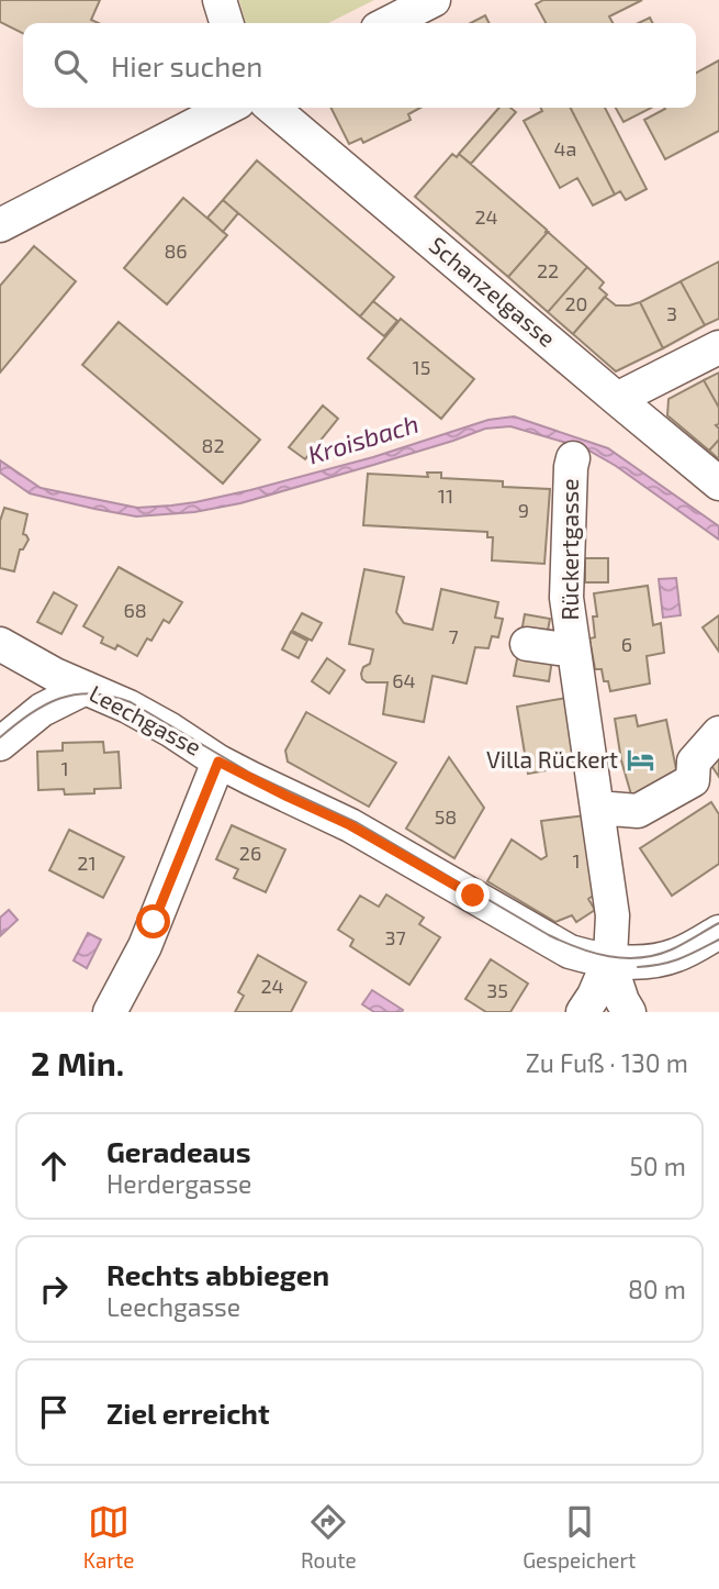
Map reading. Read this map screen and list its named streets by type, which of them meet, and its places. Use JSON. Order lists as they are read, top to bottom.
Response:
{
  "streets": {
    "street": ["Schanzelgasse", "Rückertgasse", "Leechgasse"]
  },
  "crossings": [
    ["Rückertgasse", "Leechgasse"]
  ],
  "water": ["Kroisbach"],
  "places": {
    "hotel": ["Villa Rückert"]
  },
  "house_numbers": [
    "4a",
    "24",
    "86",
    "22",
    "20",
    "3",
    "15",
    "82",
    "11",
    "9",
    "68",
    "7",
    "6",
    "64",
    "1",
    "58",
    "26",
    "1",
    "21",
    "37",
    "24",
    "35"
  ],
  "page": {
    "search": "Hier suchen",
    "heading": ["2 Min.", "Zu Fuß · 130 m"],
    "list": [
      ["Geradeaus", "Herdergasse", "50 m"],
      ["Rechts abbiegen", "Leechgasse", "80 m"],
      "Ziel erreicht"
    ],
    "nav": ["Karte", "Route", "Gespeichert"]
  }
}
